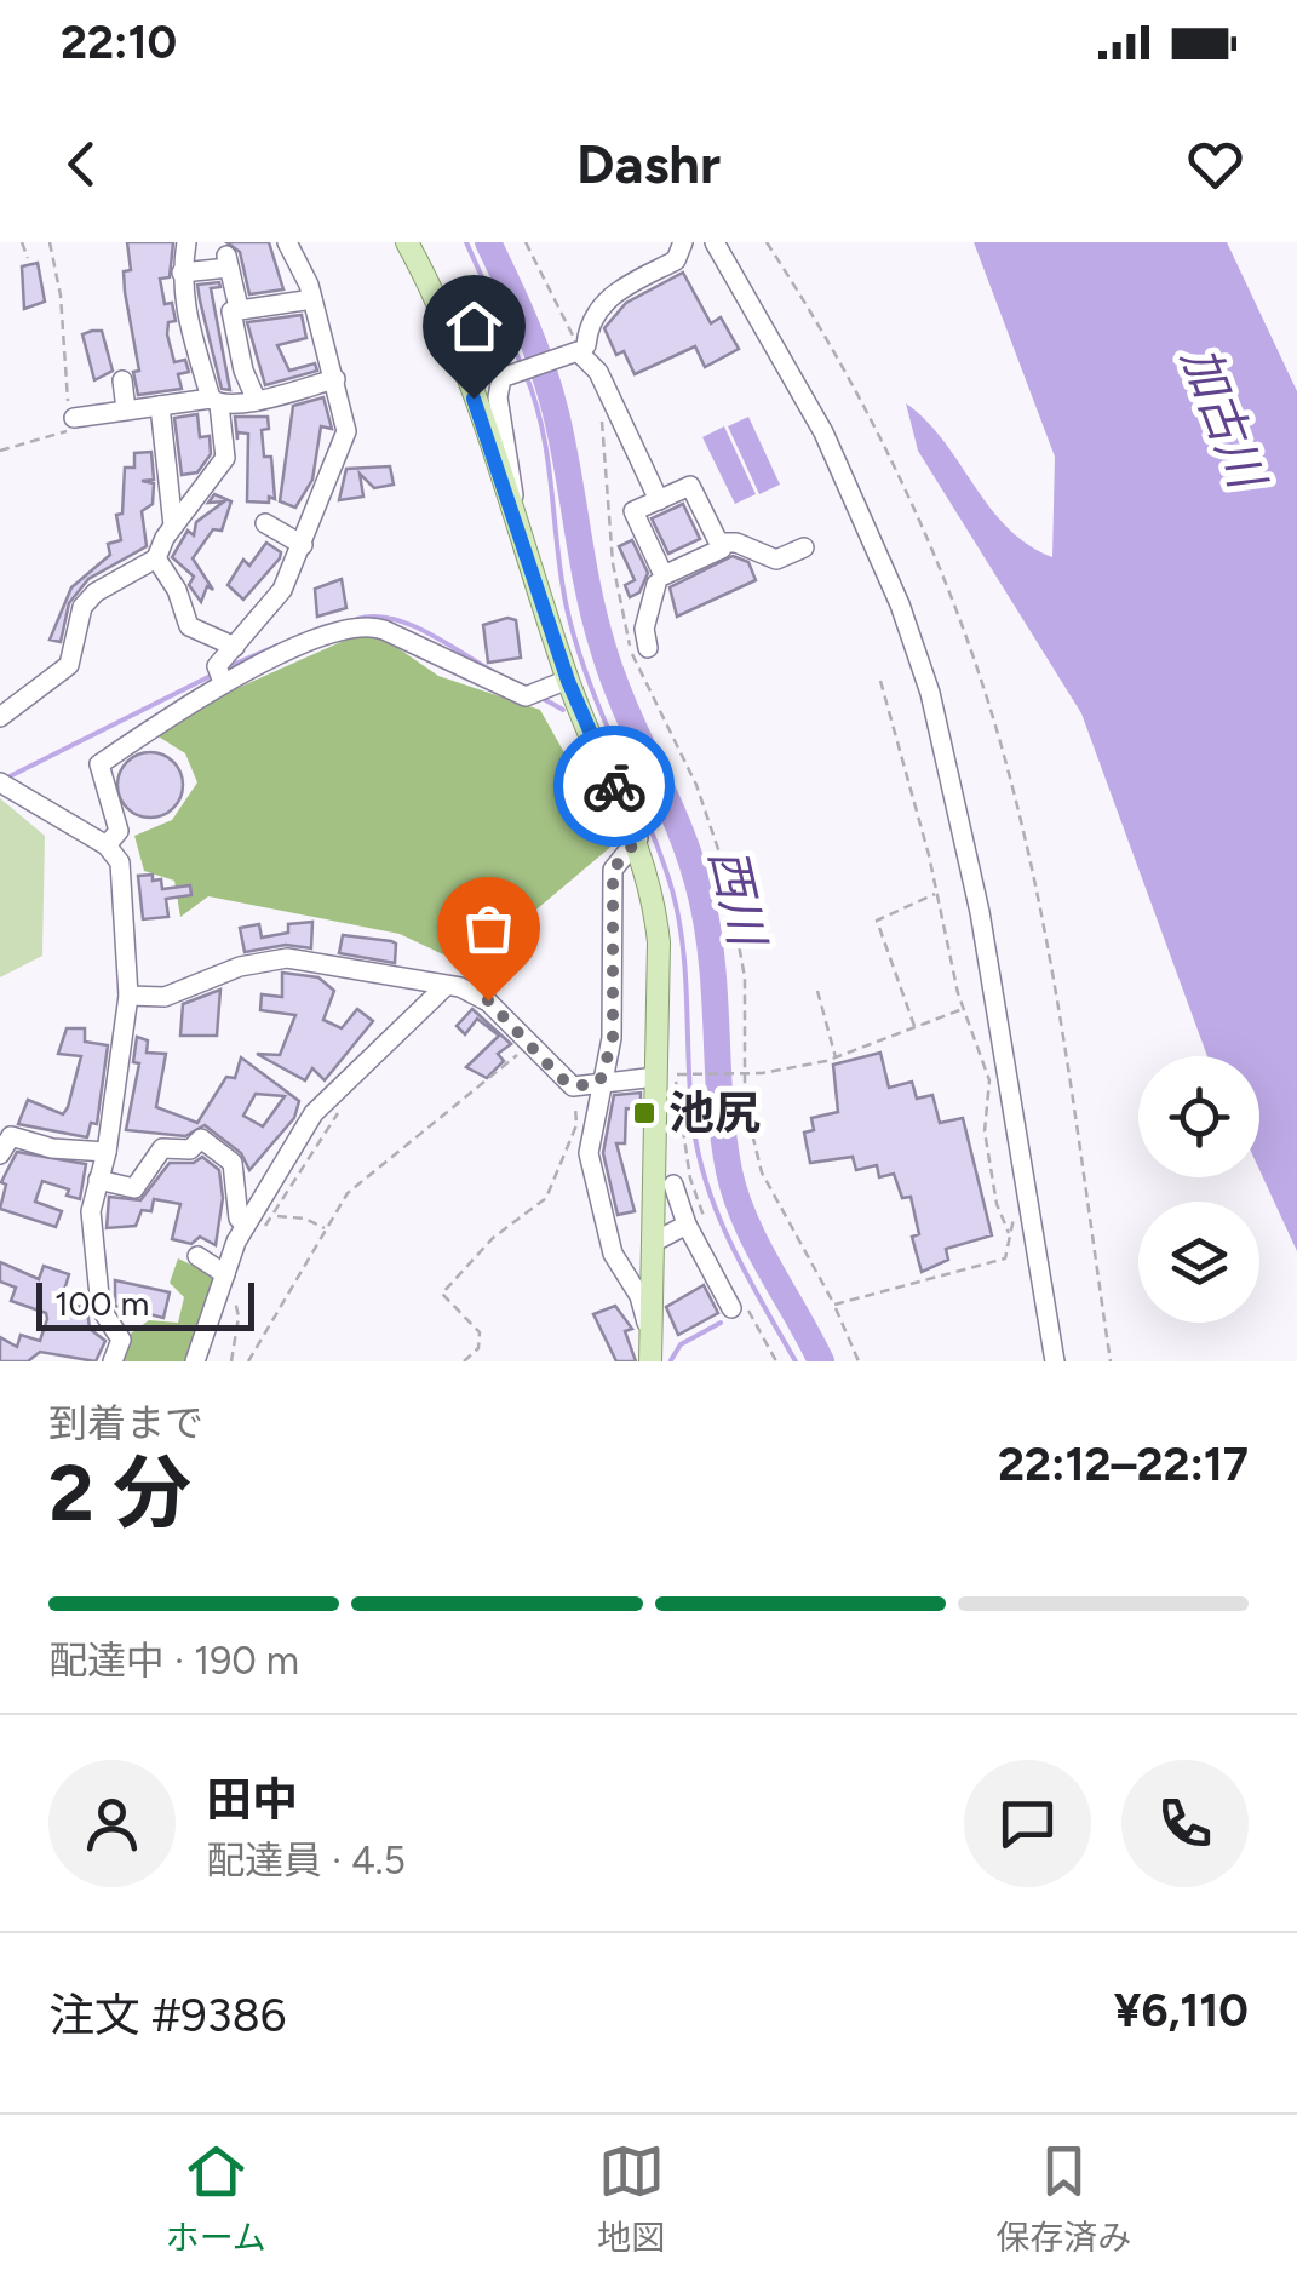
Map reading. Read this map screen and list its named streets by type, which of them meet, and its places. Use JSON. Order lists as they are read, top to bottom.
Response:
{
  "water": ["加古川", "西川"],
  "places": {
    "transit": ["池尻"]
  },
  "scale_bar": "100 m",
  "page": {
    "status": "22:10",
    "header": "Dashr",
    "scale": "100 m",
    "heading": ["2 分", "到着まで", "22:12–22:17"],
    "panel": [
      "田中",
      "配達員 · 4.5",
      "注文 #9386",
      "¥6,110"
    ],
    "bar": "配達中 · 190 m",
    "tabs": ["ホーム", "地図", "保存済み"]
  }
}
